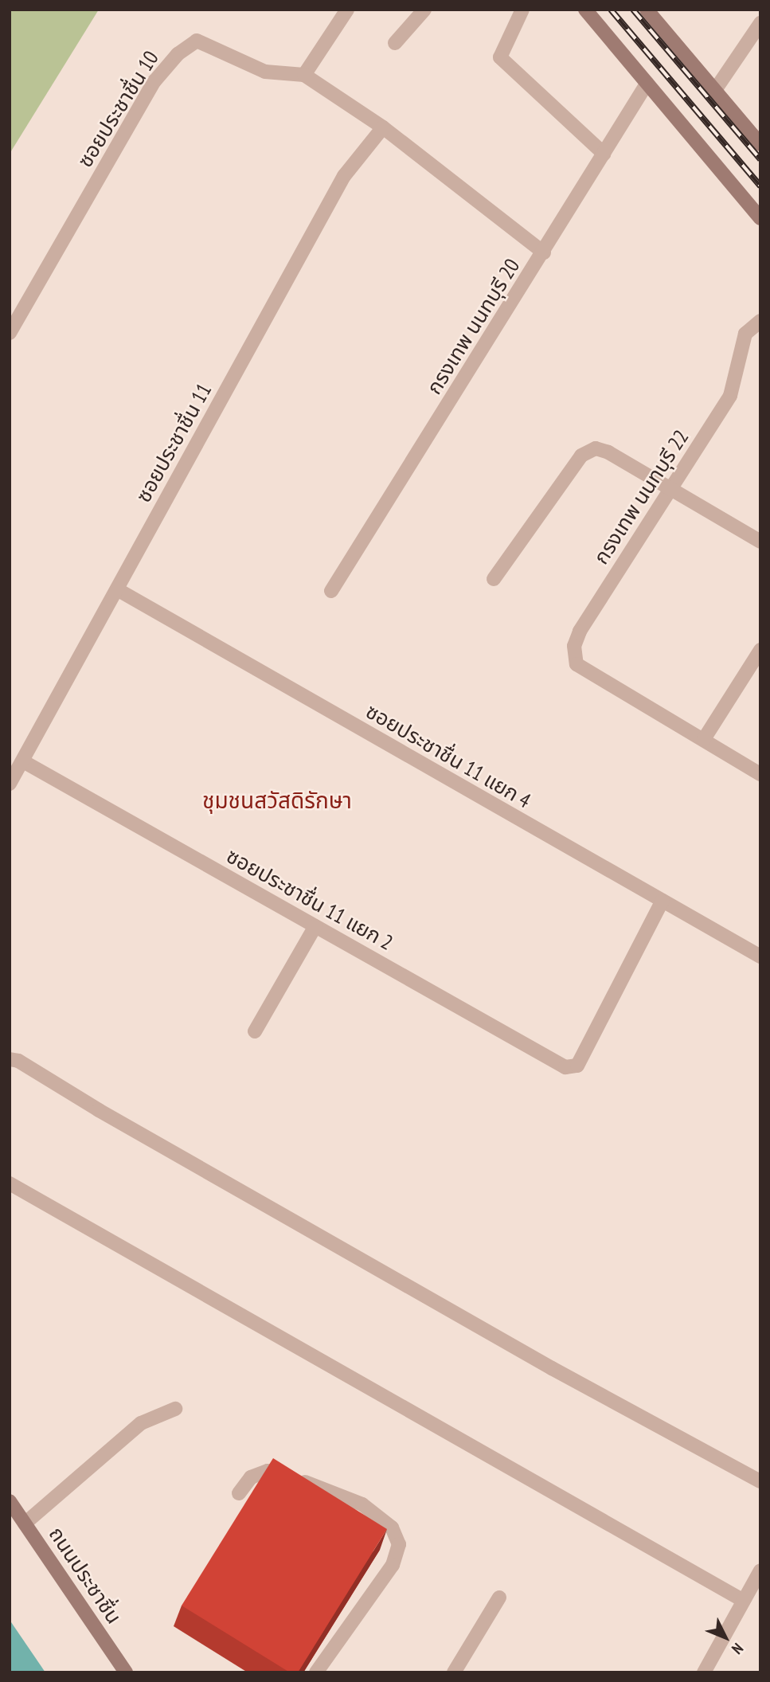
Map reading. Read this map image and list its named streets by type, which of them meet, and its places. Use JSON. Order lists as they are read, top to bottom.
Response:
{
  "streets": {
    "main road": ["ถนนประชาชื่น"],
    "street": [
      "ซอยประชาชื่น 10",
      "กรงเทพ นนทบุรี 20",
      "ซอยประชาชื่น 11",
      "กรงเทพ นนทบุรี 22",
      "ซอยประชาชื่น 11 แยก 4",
      "ซอยประชาชื่น 11 แยก 2"
    ]
  },
  "crossings": [
    ["ซอยประชาชื่น 10", "กรงเทพ นนทบุรี 20"],
    ["ซอยประชาชื่น 10", "ซอยประชาชื่น 11"],
    ["ซอยประชาชื่น 11", "ซอยประชาชื่น 11 แยก 4"],
    ["ซอยประชาชื่น 11", "ซอยประชาชื่น 11 แยก 2"],
    ["ซอยประชาชื่น 11 แยก 4", "ซอยประชาชื่น 11 แยก 2"]
  ],
  "districts": ["ชุมชนสวัสดิรักษา"],
  "north": "bottom right"
}
